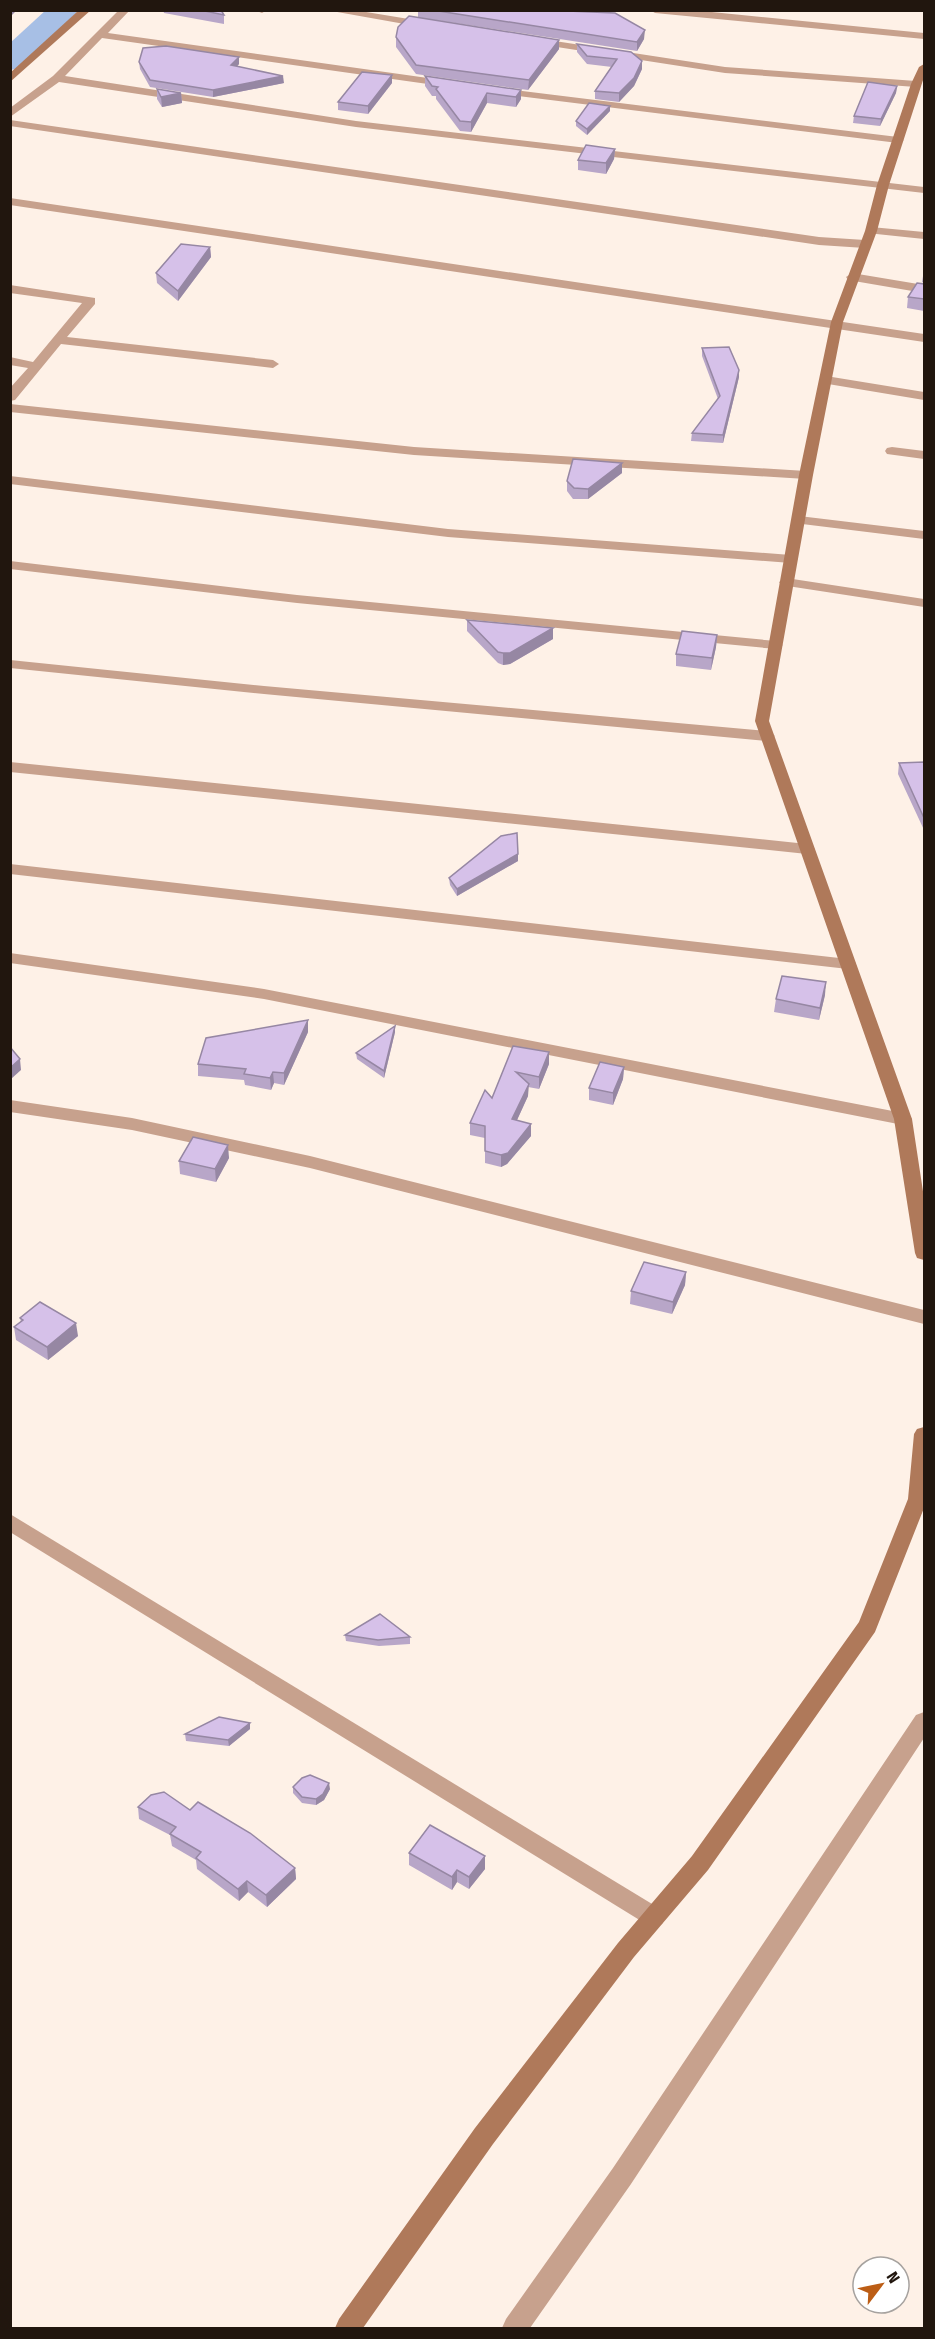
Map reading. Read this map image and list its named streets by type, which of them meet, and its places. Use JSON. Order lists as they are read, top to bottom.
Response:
{
  "north": "top right"
}
